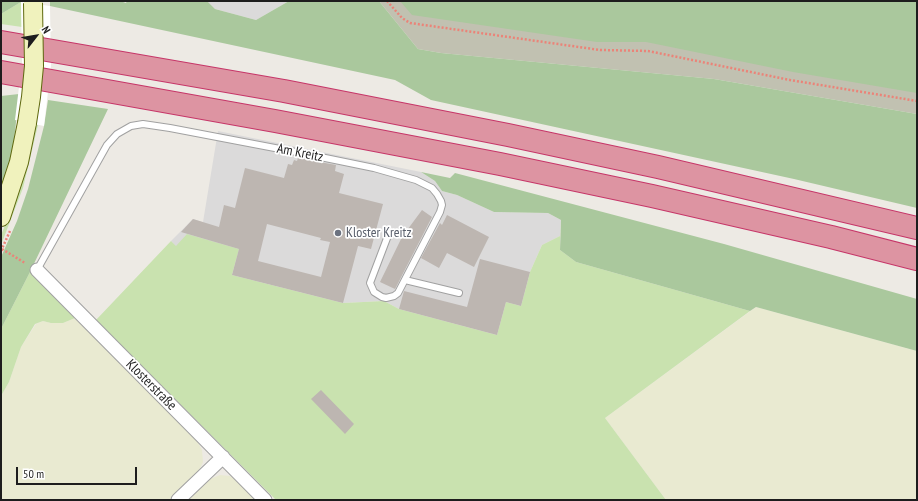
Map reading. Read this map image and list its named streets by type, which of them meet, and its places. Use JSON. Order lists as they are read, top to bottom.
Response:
{
  "streets": {
    "street": ["Klosterstraße"],
    "lane": ["Am Kreitz"]
  },
  "crossings": [
    ["Am Kreitz", "Klosterstraße"]
  ],
  "places": ["Kloster Kreitz"],
  "scale_bar": "50 m",
  "north": "top right"
}
